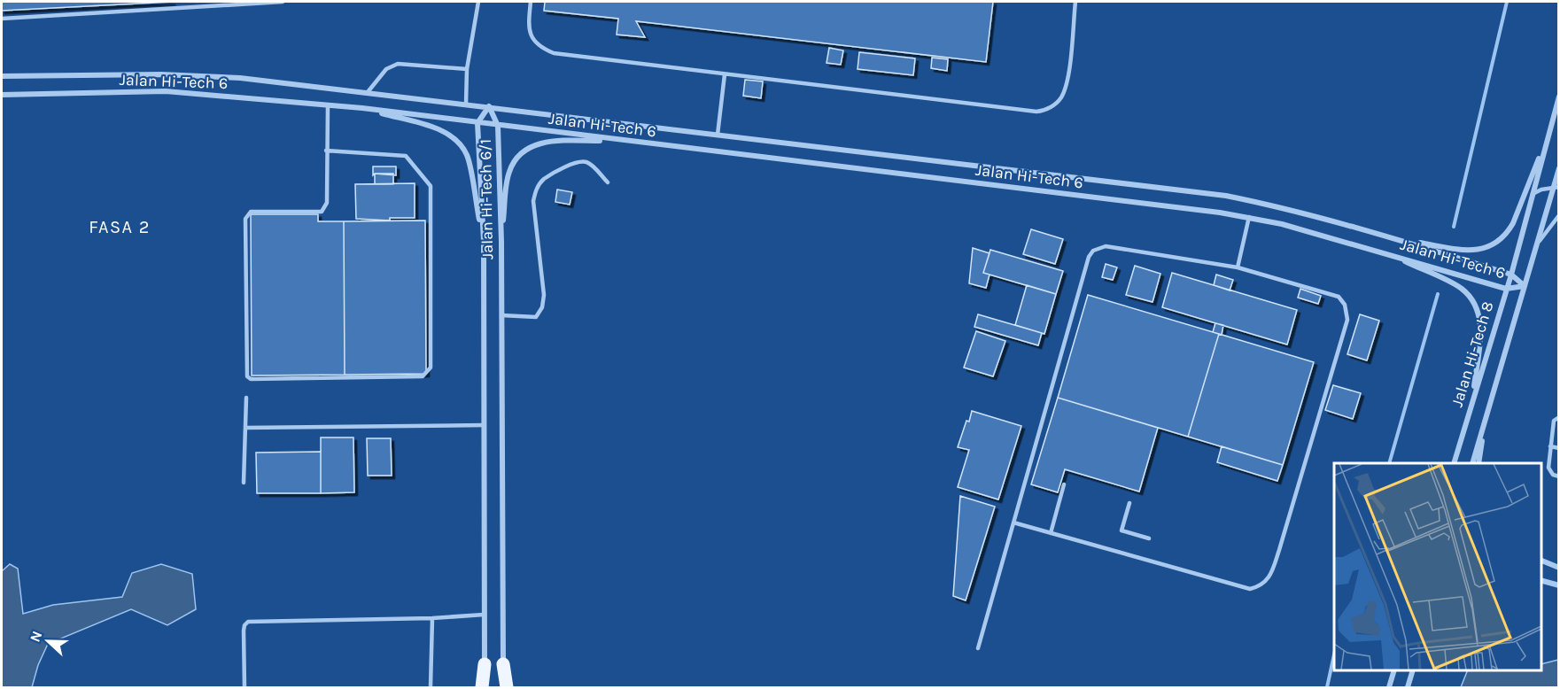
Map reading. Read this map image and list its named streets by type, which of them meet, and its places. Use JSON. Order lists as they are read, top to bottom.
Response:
{
  "streets": {
    "street": ["Jalan Hi-Tech 6", "Jalan Hi-Tech 6/1", "Jalan Hi-Tech 8"]
  },
  "crossings": [
    ["Jalan Hi-Tech 6", "Jalan Hi-Tech 6/1"],
    ["Jalan Hi-Tech 6", "Jalan Hi-Tech 8"]
  ],
  "districts": ["FASA 2"],
  "north": "left"
}
